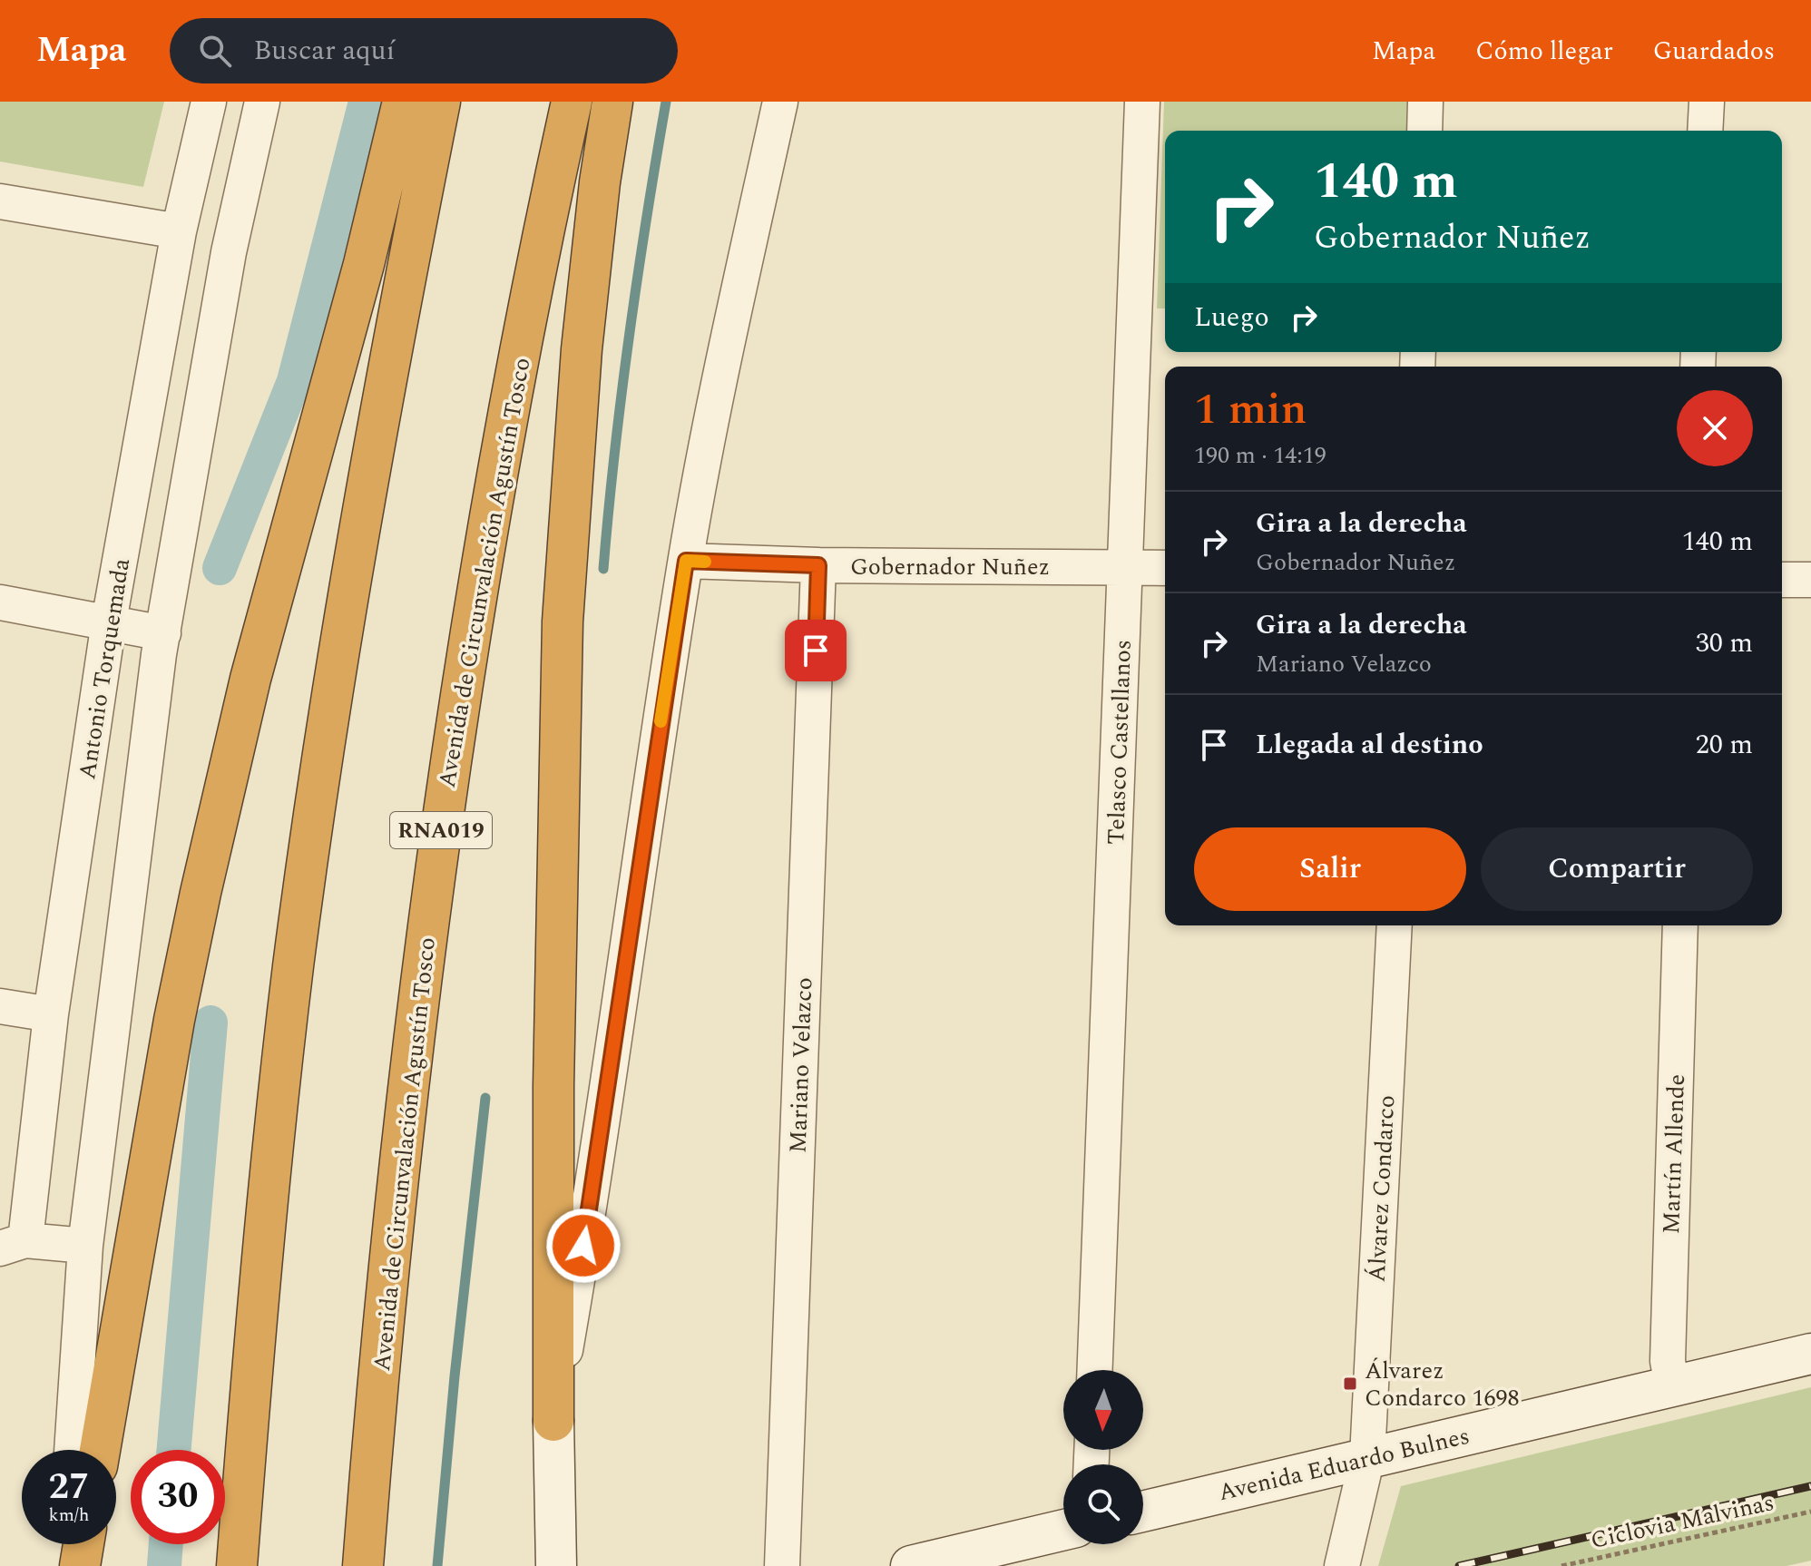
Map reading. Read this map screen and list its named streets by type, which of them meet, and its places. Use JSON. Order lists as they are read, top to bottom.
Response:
{
  "streets": {
    "highway": ["Avenida de Circunvalación Agustín Tosco", "RNA019"],
    "main road": ["Avenida Eduardo Bulnes"],
    "street": [
      "Gobernador Nuñez",
      "Antonio Torquemada",
      "Telasco Castellanos",
      "Mariano Velazco",
      "Martín Allende",
      "Álvarez Condarco"
    ],
    "path": ["Ciclovia Malvinas"]
  },
  "crossings": [
    ["Gobernador Nuñez", "Telasco Castellanos"],
    ["Gobernador Nuñez", "Mariano Velazco"],
    ["Martín Allende", "Avenida Eduardo Bulnes"],
    ["Álvarez Condarco", "Avenida Eduardo Bulnes"]
  ],
  "places": {
    "transit": ["Álvarez Condarco 1698"]
  },
  "north": "bottom",
  "page": {
    "header": "Mapa",
    "search": "Buscar aquí",
    "nav": ["Mapa", "Cómo llegar", "Guardados"],
    "turn": ["140 m", "Gobernador Nuñez"],
    "then": "Luego",
    "heading": ["1 min", "190 m · 14:19"],
    "list": [
      {
        "name": "Gira a la derecha",
        "note": "Gobernador Nuñez",
        "value": "140 m"
      },
      {
        "name": "Gira a la derecha",
        "note": "Mariano Velazco",
        "value": "30 m"
      },
      {
        "name": "Llegada al destino",
        "value": "20 m"
      }
    ],
    "buttons": ["Salir", "Compartir"],
    "speed": "27 km/h",
    "limit": "30"
  }
}
